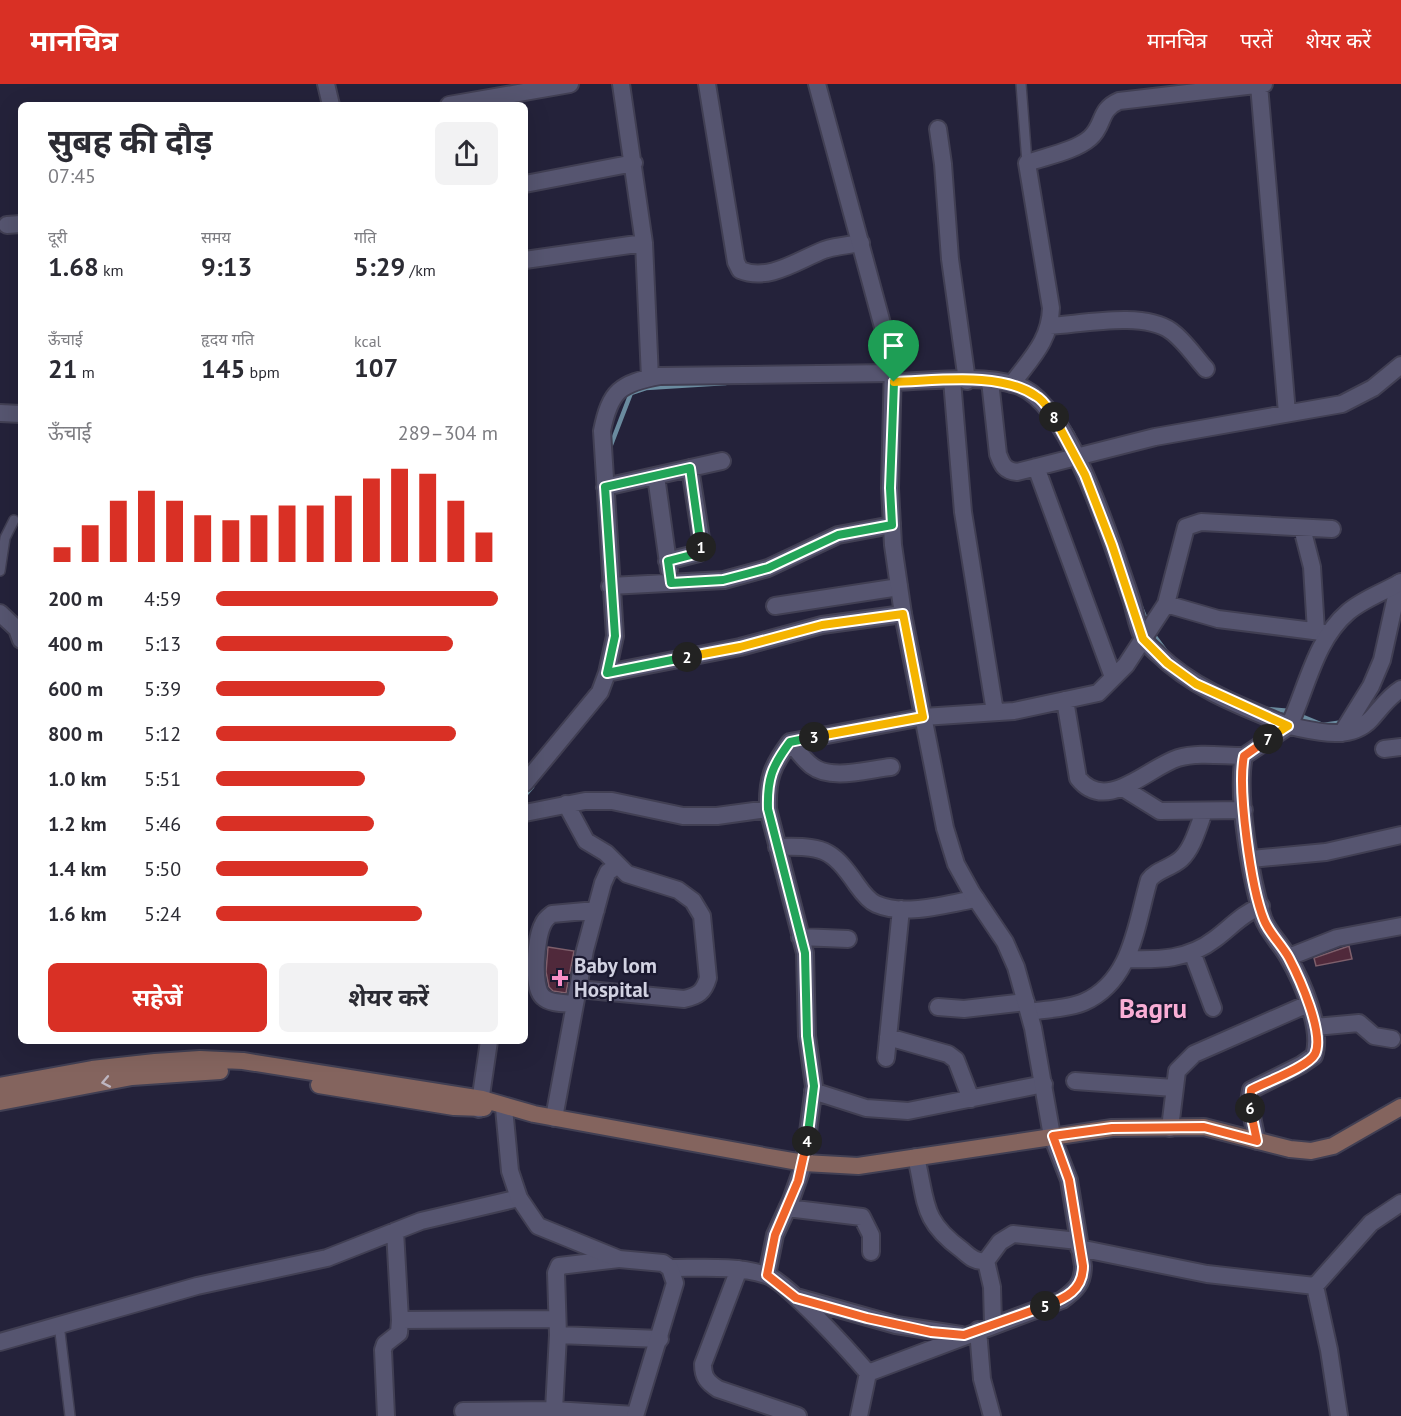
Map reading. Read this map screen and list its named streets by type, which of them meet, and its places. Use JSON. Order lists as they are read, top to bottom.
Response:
{
  "districts": ["Bagru"],
  "places": {
    "health": ["Baby lom Hospital"]
  },
  "page": {
    "header": "मानचित्र",
    "nav": ["मानचित्र", "परतें", "शेयर करें"],
    "heading": ["सुबह की दौड़", "07:45"],
    "stats": [
      ["दूरी", "1.68 km"],
      ["समय", "9:13"],
      ["गति", "5:29 /km"],
      ["ऊँचाई", "21 m"],
      ["हृदय गति", "145 bpm"],
      ["kcal", "107"]
    ],
    "pins": [
      "8",
      "1",
      "2",
      "3",
      "7",
      "6",
      "4",
      "5"
    ],
    "chart": ["ऊँचाई", "289–304 m"],
    "list": [
      {
        "name": "200 m",
        "note": "4:59"
      },
      {
        "name": "400 m",
        "note": "5:13"
      },
      {
        "name": "600 m",
        "note": "5:39"
      },
      {
        "name": "800 m",
        "note": "5:12"
      },
      {
        "name": "1.0 km",
        "note": "5:51"
      },
      {
        "name": "1.2 km",
        "note": "5:46"
      },
      {
        "name": "1.4 km",
        "note": "5:50"
      },
      {
        "name": "1.6 km",
        "note": "5:24"
      }
    ],
    "buttons": ["सहेजें", "शेयर करें"]
  }
}
